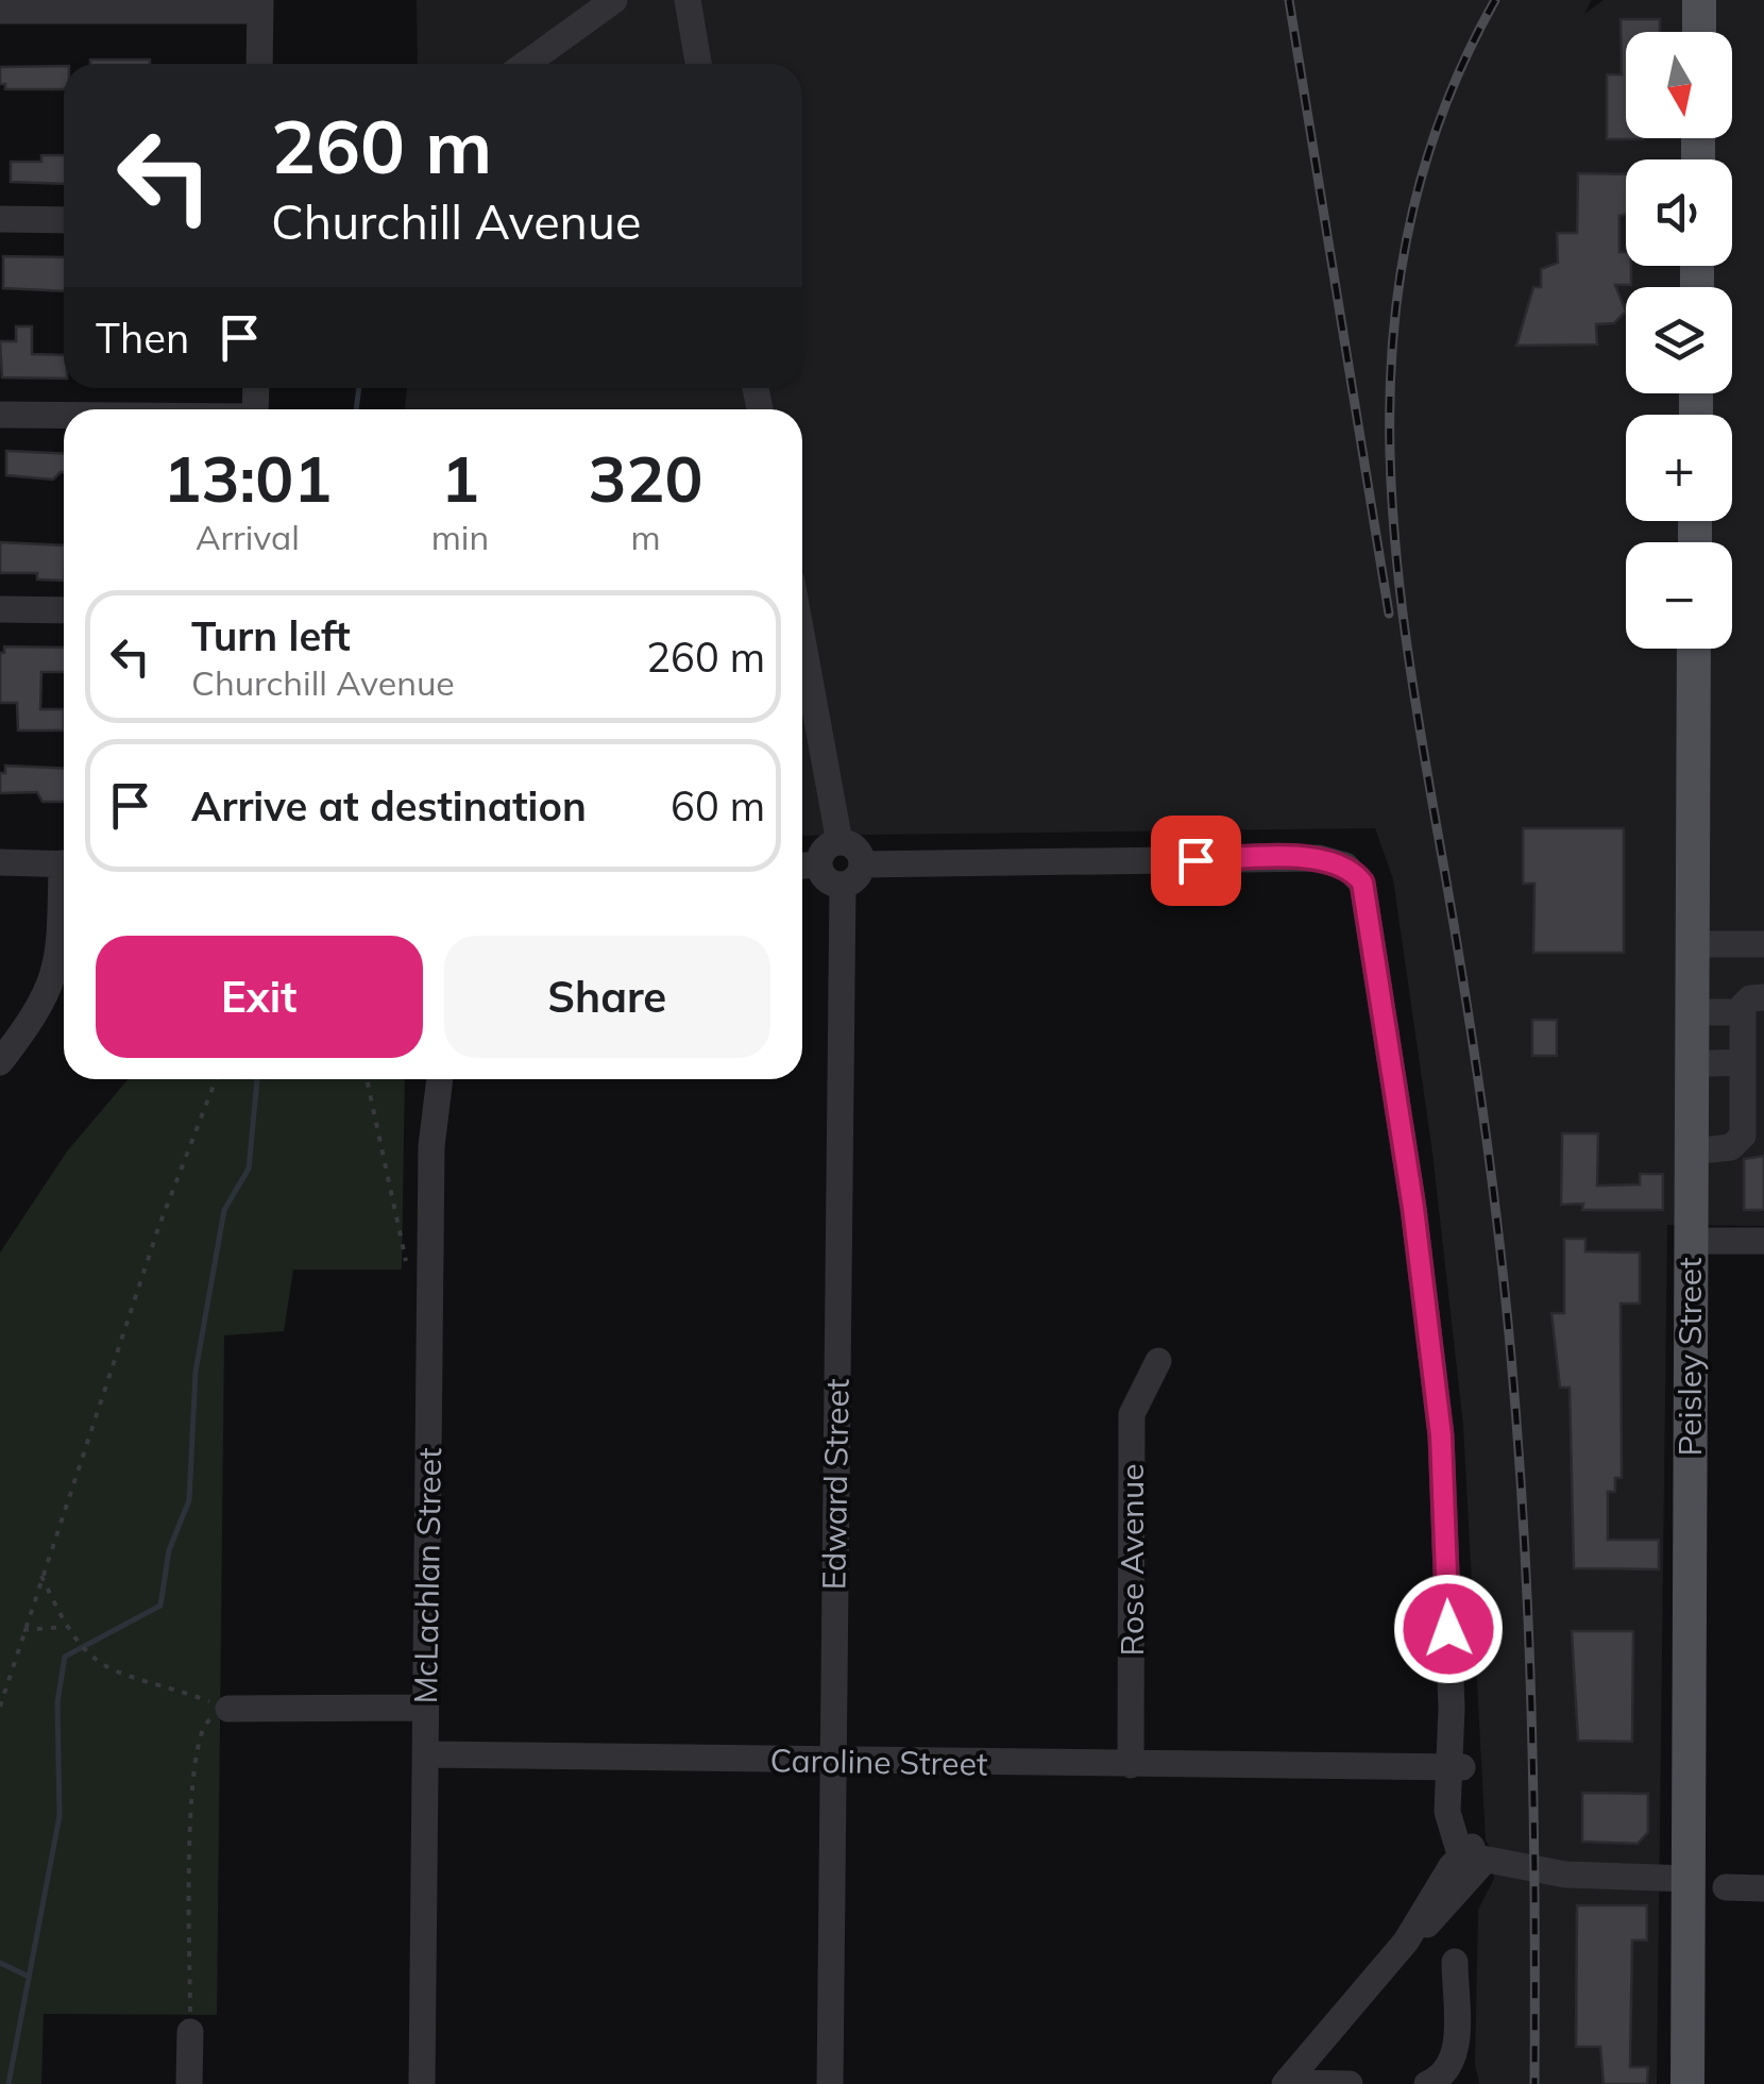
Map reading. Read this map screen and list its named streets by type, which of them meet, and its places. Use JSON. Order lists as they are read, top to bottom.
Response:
{
  "streets": {
    "main road": ["Peisley Street"],
    "street": [
      "Edward Street",
      "Rose Avenue",
      "McLachlan Street",
      "Caroline Street"
    ]
  },
  "crossings": [
    ["Edward Street", "Caroline Street"],
    ["Rose Avenue", "Caroline Street"],
    ["McLachlan Street", "Caroline Street"]
  ],
  "north": "bottom",
  "page": {
    "map_buttons": ["+", "−"],
    "turn": ["260 m", "Churchill Avenue"],
    "then": "Then",
    "eta": [
      "13:01",
      "Arrival",
      "1",
      "min",
      "320",
      "m"
    ],
    "list": [
      {
        "name": "Turn left",
        "note": "Churchill Avenue",
        "value": "260 m"
      },
      {
        "name": "Arrive at destination",
        "value": "60 m"
      }
    ],
    "buttons": ["Exit", "Share"]
  }
}
